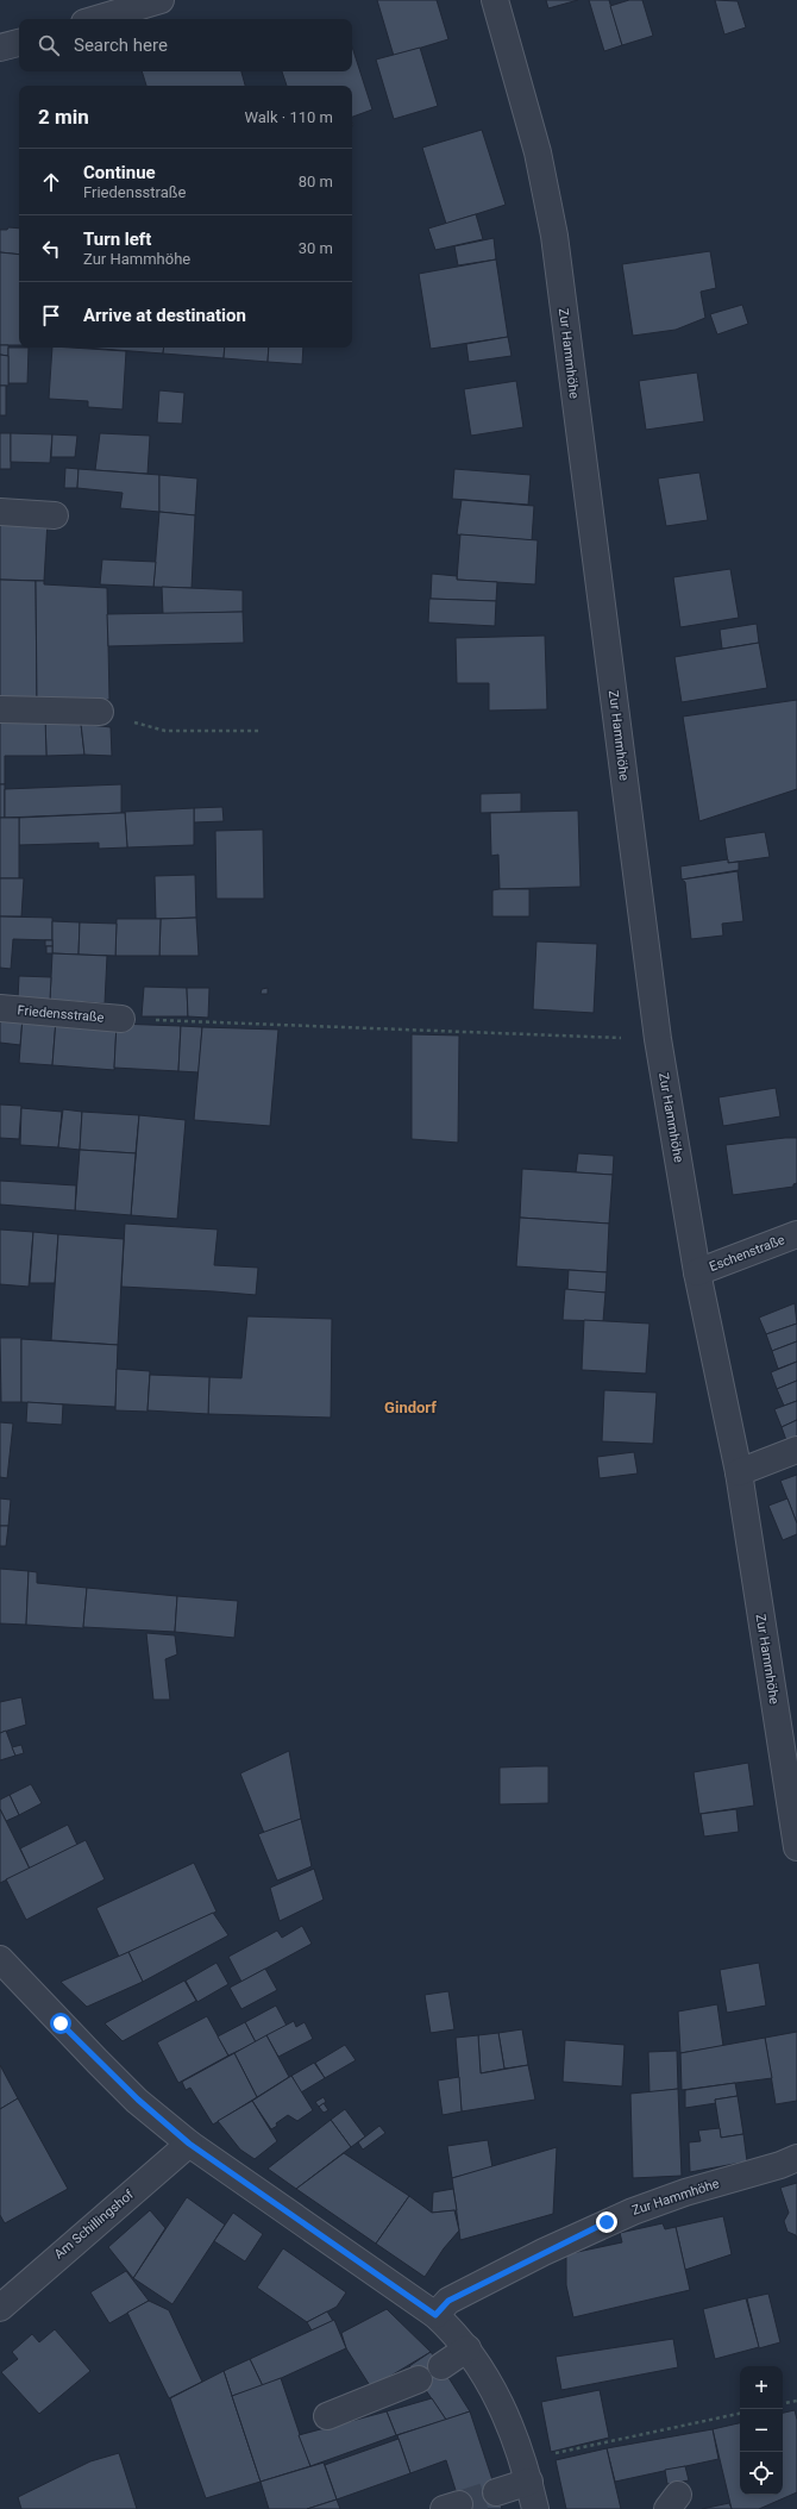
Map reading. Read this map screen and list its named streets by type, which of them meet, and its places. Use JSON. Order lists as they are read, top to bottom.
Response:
{
  "streets": {
    "street": [
      "Zur Hammhöhe",
      "Friedensstraße",
      "Eschenstraße",
      "Am Schillingshof"
    ]
  },
  "crossings": [
    ["Zur Hammhöhe", "Eschenstraße"]
  ],
  "districts": ["Gindorf"],
  "page": {
    "search": "Search here",
    "heading": ["2 min", "Walk · 110 m"],
    "list": [
      ["Continue", "Friedensstraße", "80 m"],
      ["Turn left", "Zur Hammhöhe", "30 m"],
      "Arrive at destination"
    ],
    "map_buttons": ["+", "−"]
  }
}
